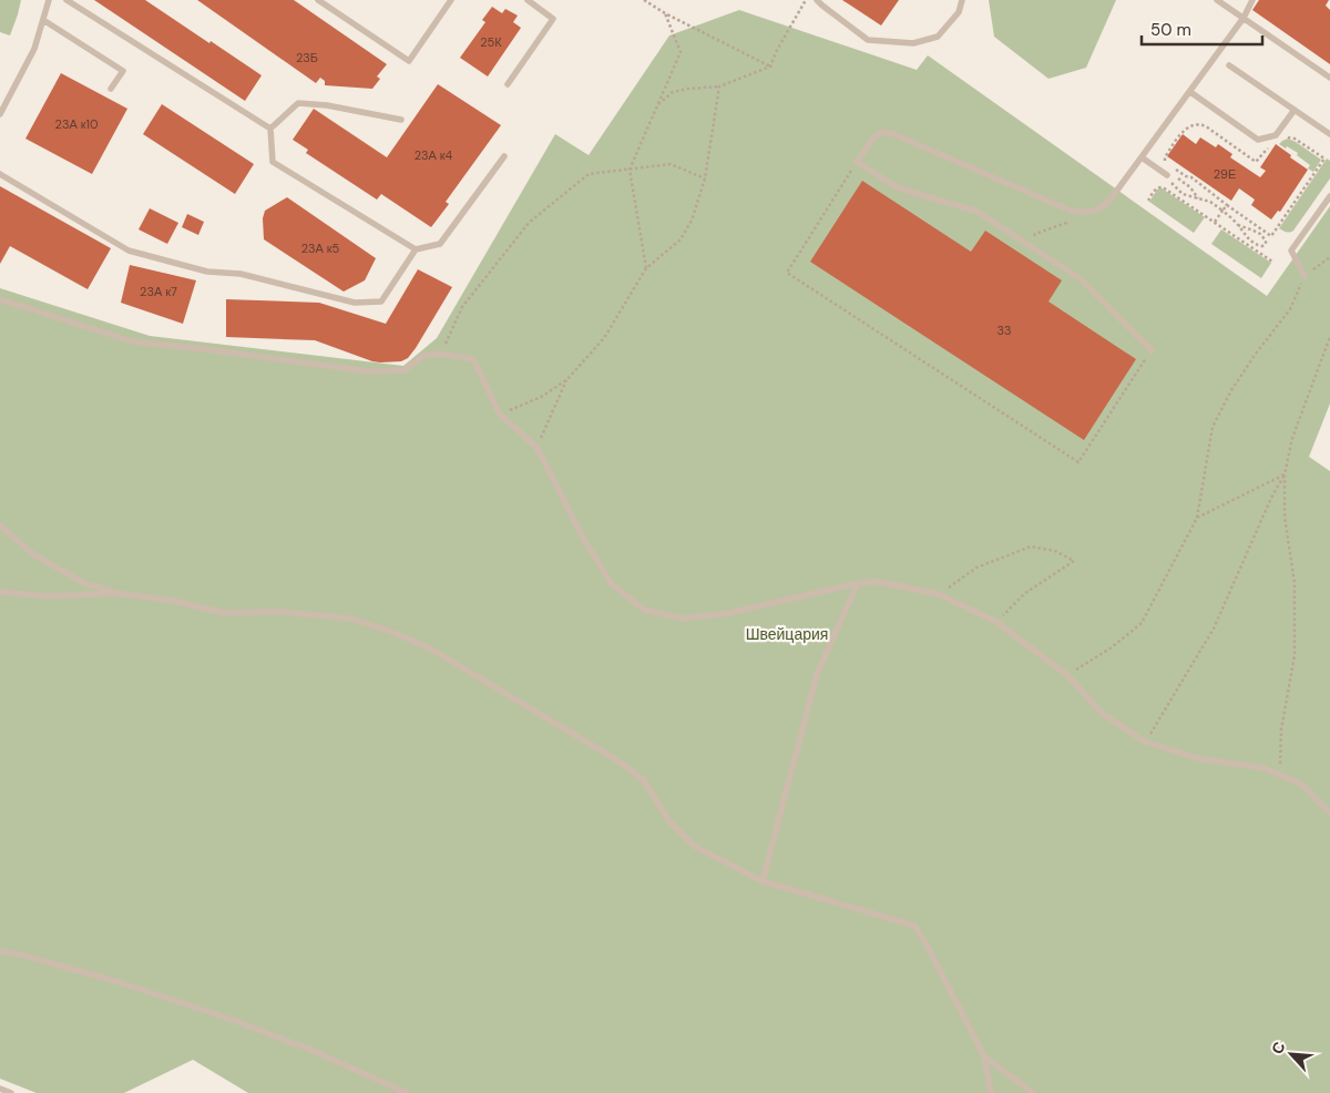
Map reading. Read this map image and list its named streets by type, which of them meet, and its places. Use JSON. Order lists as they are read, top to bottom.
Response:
{
  "parks": ["Швейцария"],
  "house_numbers": [
    "25К",
    "23Б",
    "23А к10",
    "23А к4",
    "29Е",
    "23А к5",
    "23А к7",
    "33"
  ],
  "scale_bar": "50 m",
  "north": "top left"
}
